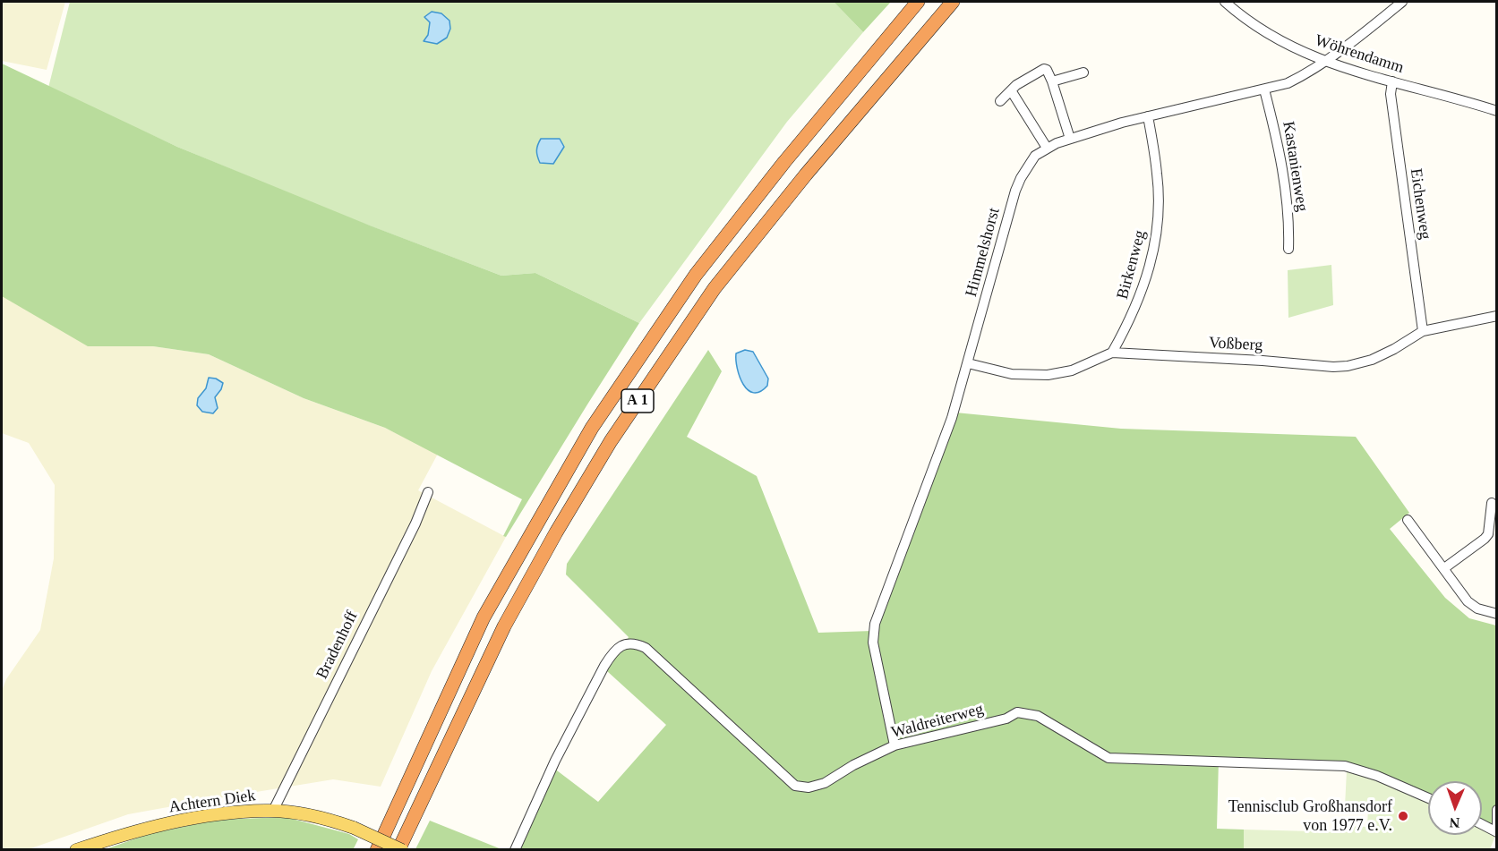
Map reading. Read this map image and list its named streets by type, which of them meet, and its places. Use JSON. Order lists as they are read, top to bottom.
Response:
{
  "streets": {
    "highway": ["A 1"],
    "main road": ["Achtern Diek"],
    "street": [
      "Wöhrendamm",
      "Kastanienweg",
      "Eichenweg",
      "Himmelshorst",
      "Birkenweg",
      "Voßberg",
      "Bradenhoff",
      "Waldreiterweg"
    ]
  },
  "crossings": [
    ["Wöhrendamm", "Eichenweg"],
    ["Wöhrendamm", "Himmelshorst"],
    ["Kastanienweg", "Himmelshorst"],
    ["Eichenweg", "Voßberg"],
    ["Himmelshorst", "Birkenweg"],
    ["Himmelshorst", "Voßberg"],
    ["Himmelshorst", "Waldreiterweg"],
    ["Birkenweg", "Voßberg"],
    ["A 1", "Achtern Diek"],
    ["Bradenhoff", "Achtern Diek"]
  ],
  "places": ["Tennisclub Großhansdorf von 1977 e.V."],
  "north": "bottom"
}
